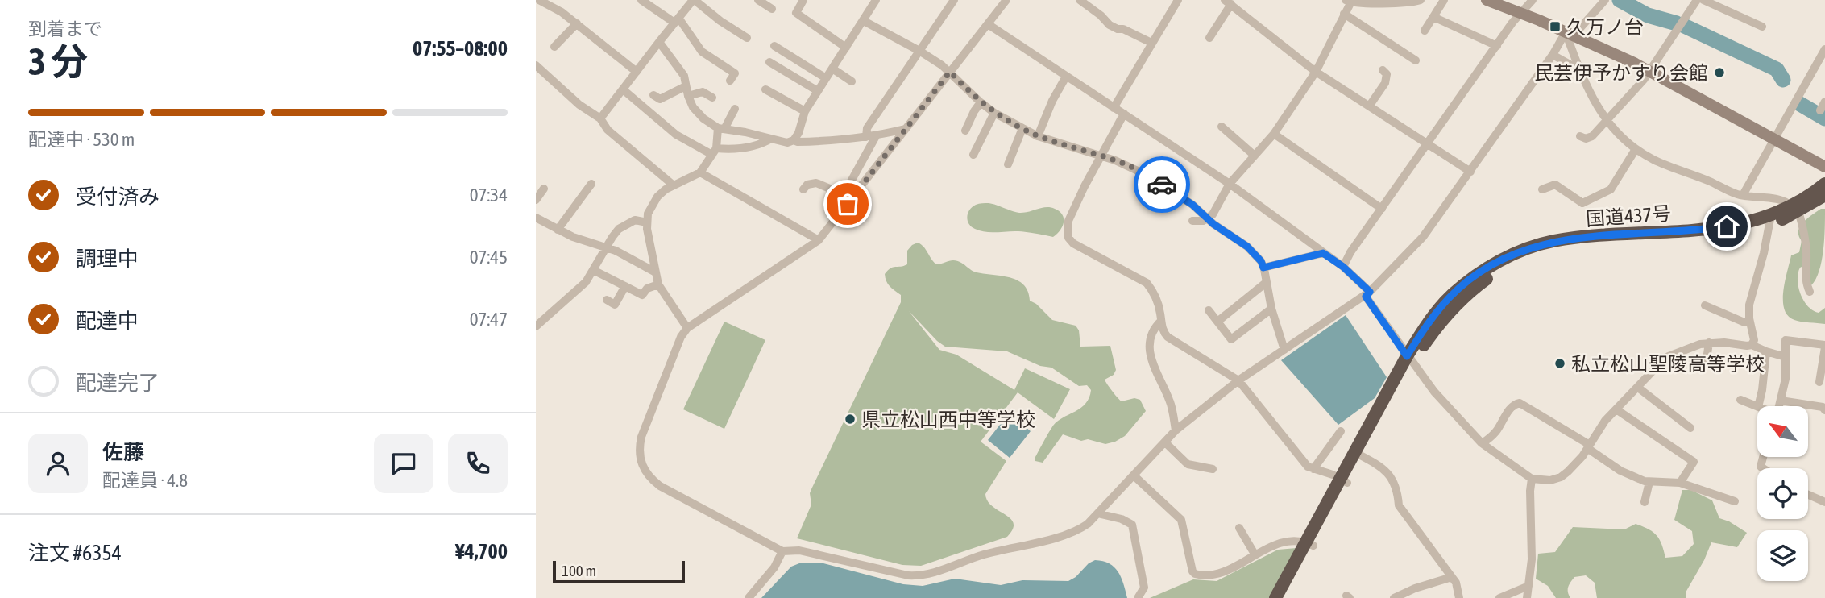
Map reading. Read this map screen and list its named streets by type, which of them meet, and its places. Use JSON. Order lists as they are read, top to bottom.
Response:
{
  "streets": {
    "highway": ["国道437号"]
  },
  "places": {
    "transit": ["久万ノ台"],
    "other": ["民芸伊予かすり会館", "私立松山聖陵高等学校", "県立松山西中等学校"]
  },
  "scale_bar": "100 m",
  "north": "top left",
  "page": {
    "heading": ["3 分", "到着まで", "07:55–08:00"],
    "panel": [
      "佐藤",
      "配達員 · 4.8",
      "注文 #6354",
      "¥4,700"
    ],
    "bar": "配達中 · 530 m",
    "list": [
      ["受付済み", "07:34"],
      ["調理中", "07:45"],
      ["配達中", "07:47"],
      "配達完了"
    ],
    "scale": "100 m"
  }
}
